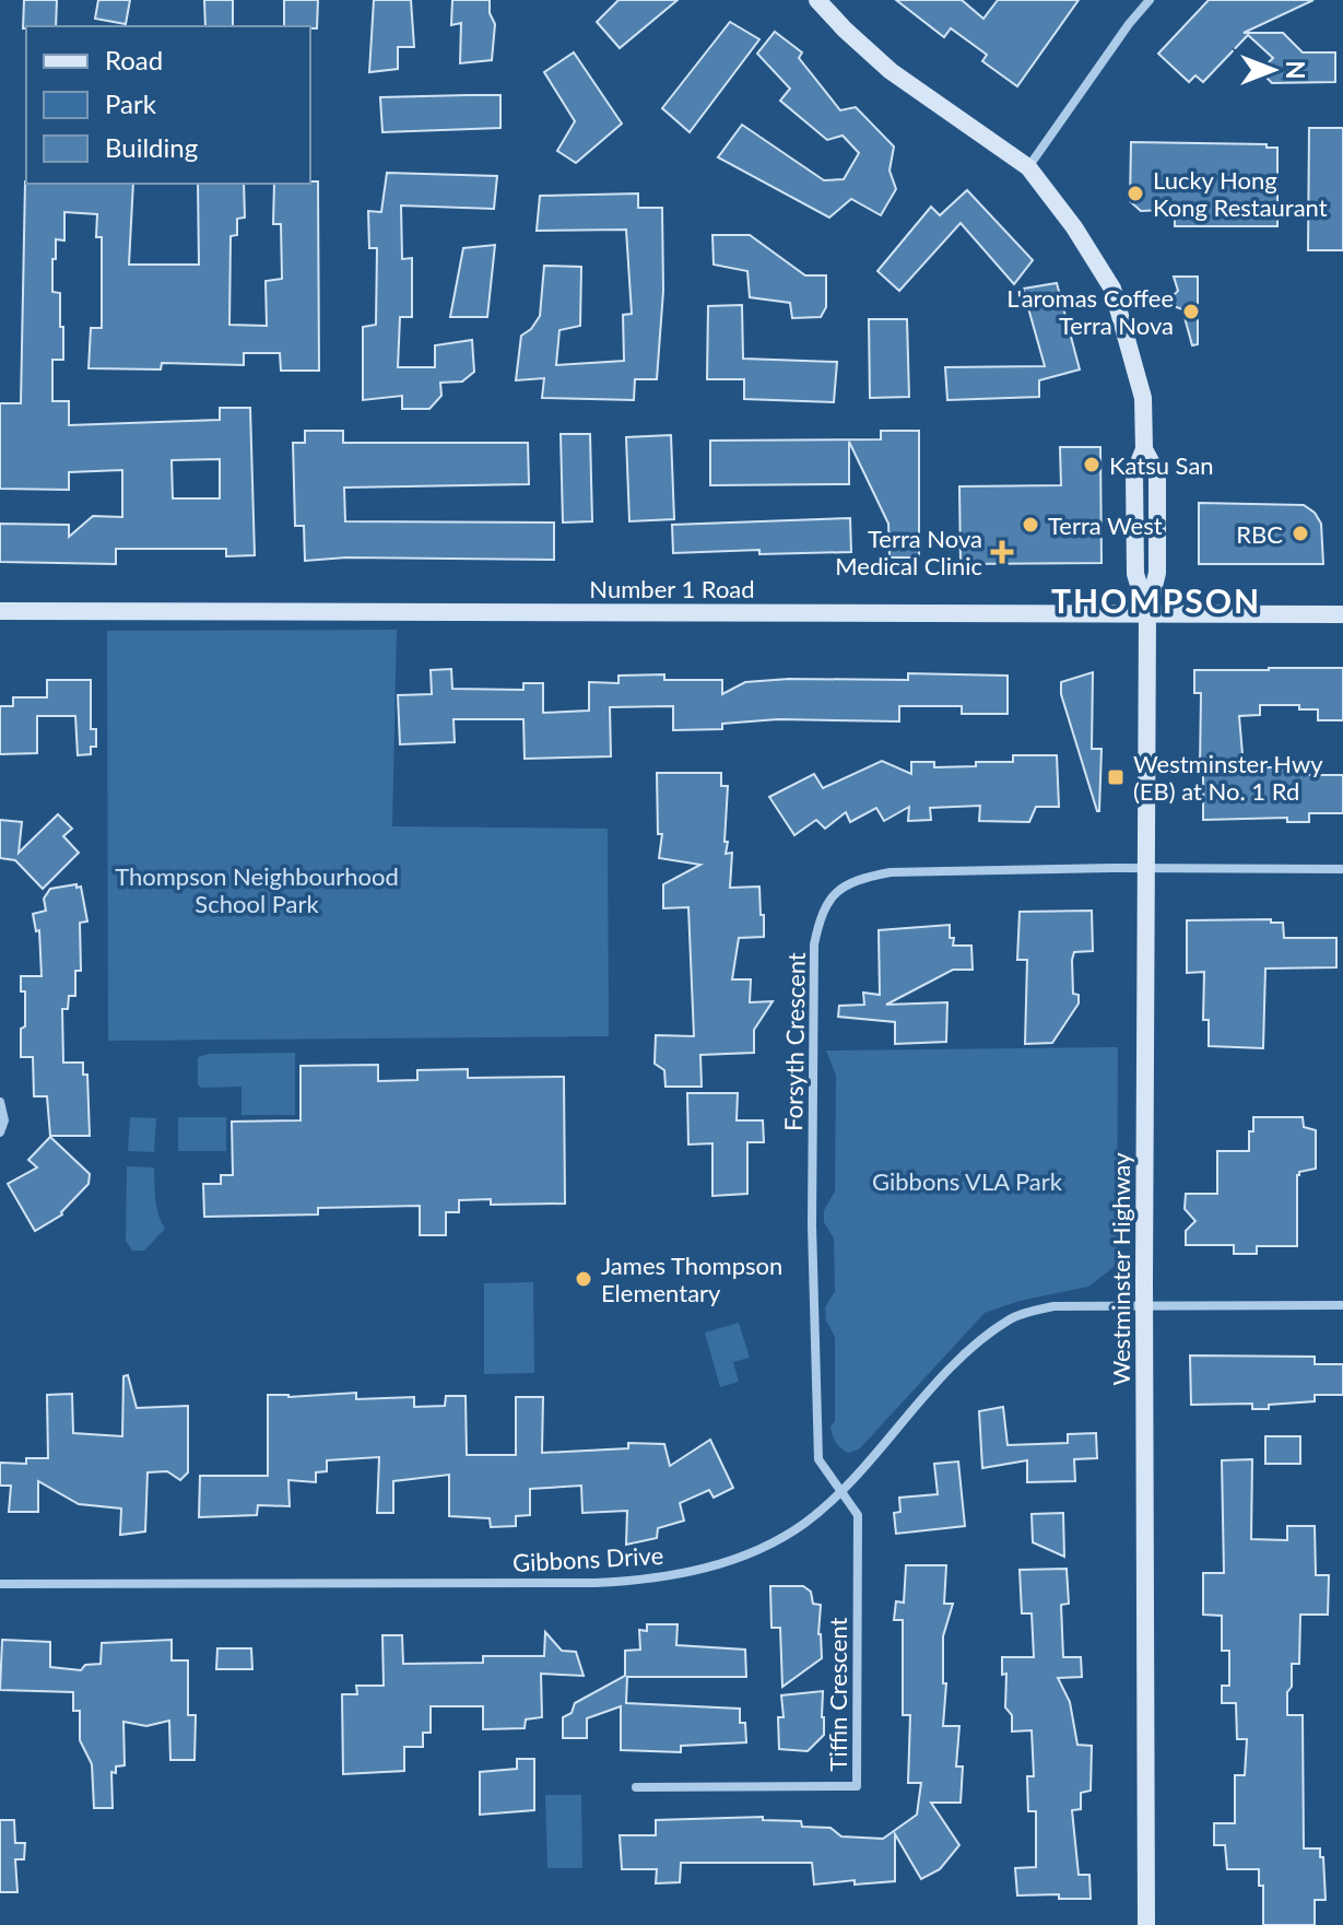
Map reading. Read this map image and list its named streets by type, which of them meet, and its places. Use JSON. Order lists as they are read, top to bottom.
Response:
{
  "streets": {
    "main road": ["Number 1 Road", "Westminster Highway"],
    "street": ["Forsyth Crescent", "Gibbons Drive", "Tiffin Crescent"]
  },
  "crossings": [
    ["Number 1 Road", "Westminster Highway"],
    ["Forsyth Crescent", "Westminster Highway"],
    ["Forsyth Crescent", "Gibbons Drive"],
    ["Forsyth Crescent", "Tiffin Crescent"],
    ["Westminster Highway", "Gibbons Drive"],
    ["Gibbons Drive", "Tiffin Crescent"]
  ],
  "districts": ["THOMPSON"],
  "parks": ["Thompson Neighbourhood School Park", "Gibbons VLA Park"],
  "places": {
    "other": [
      "Lucky Hong Kong Restaurant",
      "L'aromas Coffee Terra Nova",
      "Katsu San",
      "Terra West",
      "RBC",
      "James Thompson Elementary"
    ],
    "health": ["Terra Nova Medical Clinic"],
    "transit": ["Westminster Hwy (EB) at No. 1 Rd"]
  },
  "legend": ["Road", "Park", "Building"],
  "north": "right"
}
